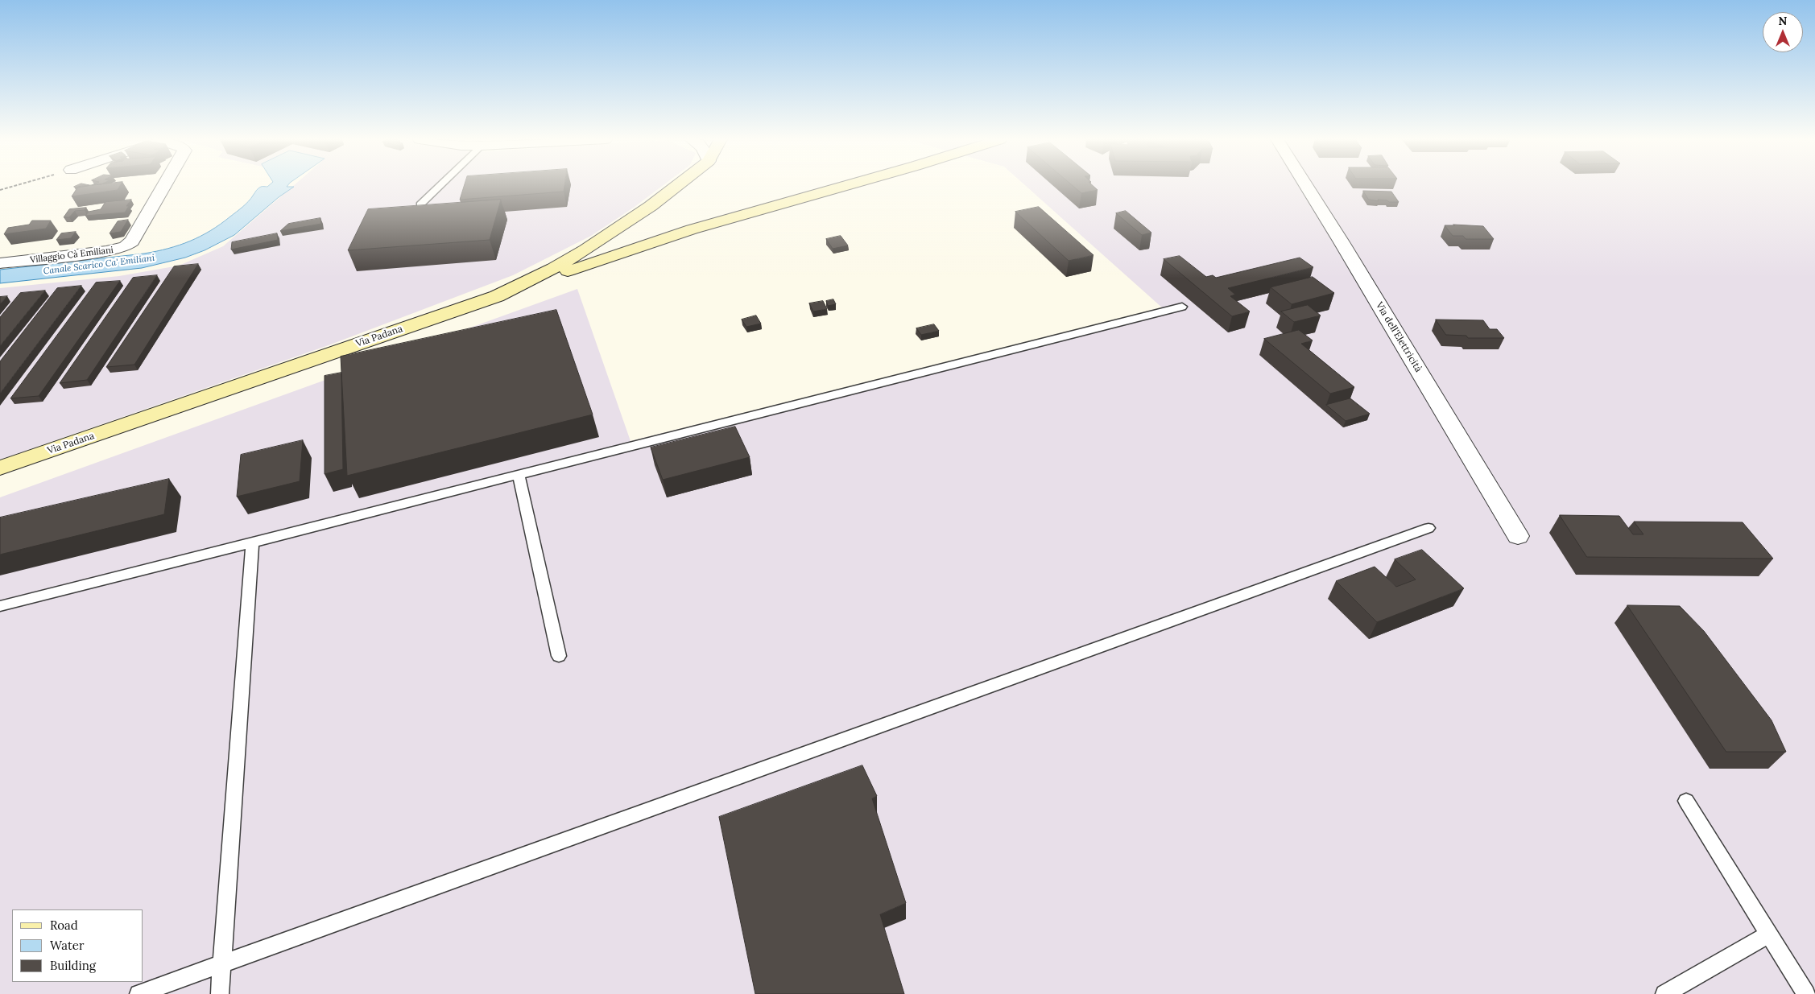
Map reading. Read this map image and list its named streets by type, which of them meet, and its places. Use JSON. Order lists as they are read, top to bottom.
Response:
{
  "streets": {
    "main road": ["Via Padana"],
    "street": ["Villaggio Cà Emiliani", "Via dell'Elettricità"]
  },
  "water": ["Canale Scarico Ca' Emiliani"],
  "legend": ["Road", "Water", "Building"],
  "north": "top"
}
